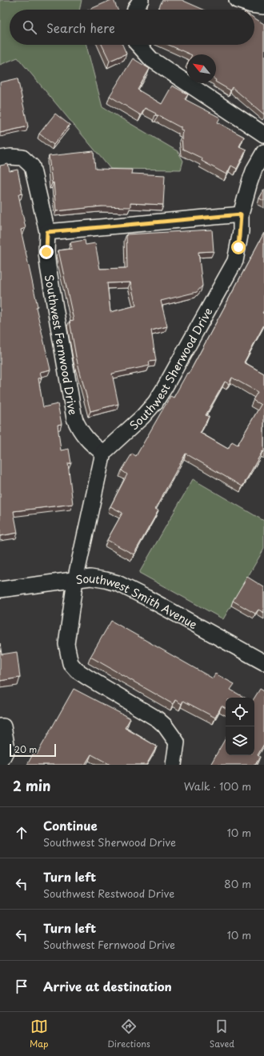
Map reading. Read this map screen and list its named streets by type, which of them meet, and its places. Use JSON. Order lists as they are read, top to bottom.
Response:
{
  "streets": {
    "street": ["Southwest Fernwood Drive", "Southwest Sherwood Drive", "Southwest Smith Avenue"]
  },
  "crossings": [
    ["Southwest Fernwood Drive", "Southwest Sherwood Drive"]
  ],
  "scale_bar": "20 m",
  "north": "top left",
  "page": {
    "search": "Search here",
    "scale": "20 m",
    "heading": ["2 min", "Walk · 100 m"],
    "list": [
      ["Continue", "Southwest Sherwood Drive", "10 m"],
      ["Turn left", "Southwest Restwood Drive", "80 m"],
      ["Turn left", "Southwest Fernwood Drive", "10 m"],
      "Arrive at destination"
    ],
    "nav": ["Map", "Directions", "Saved"]
  }
}
